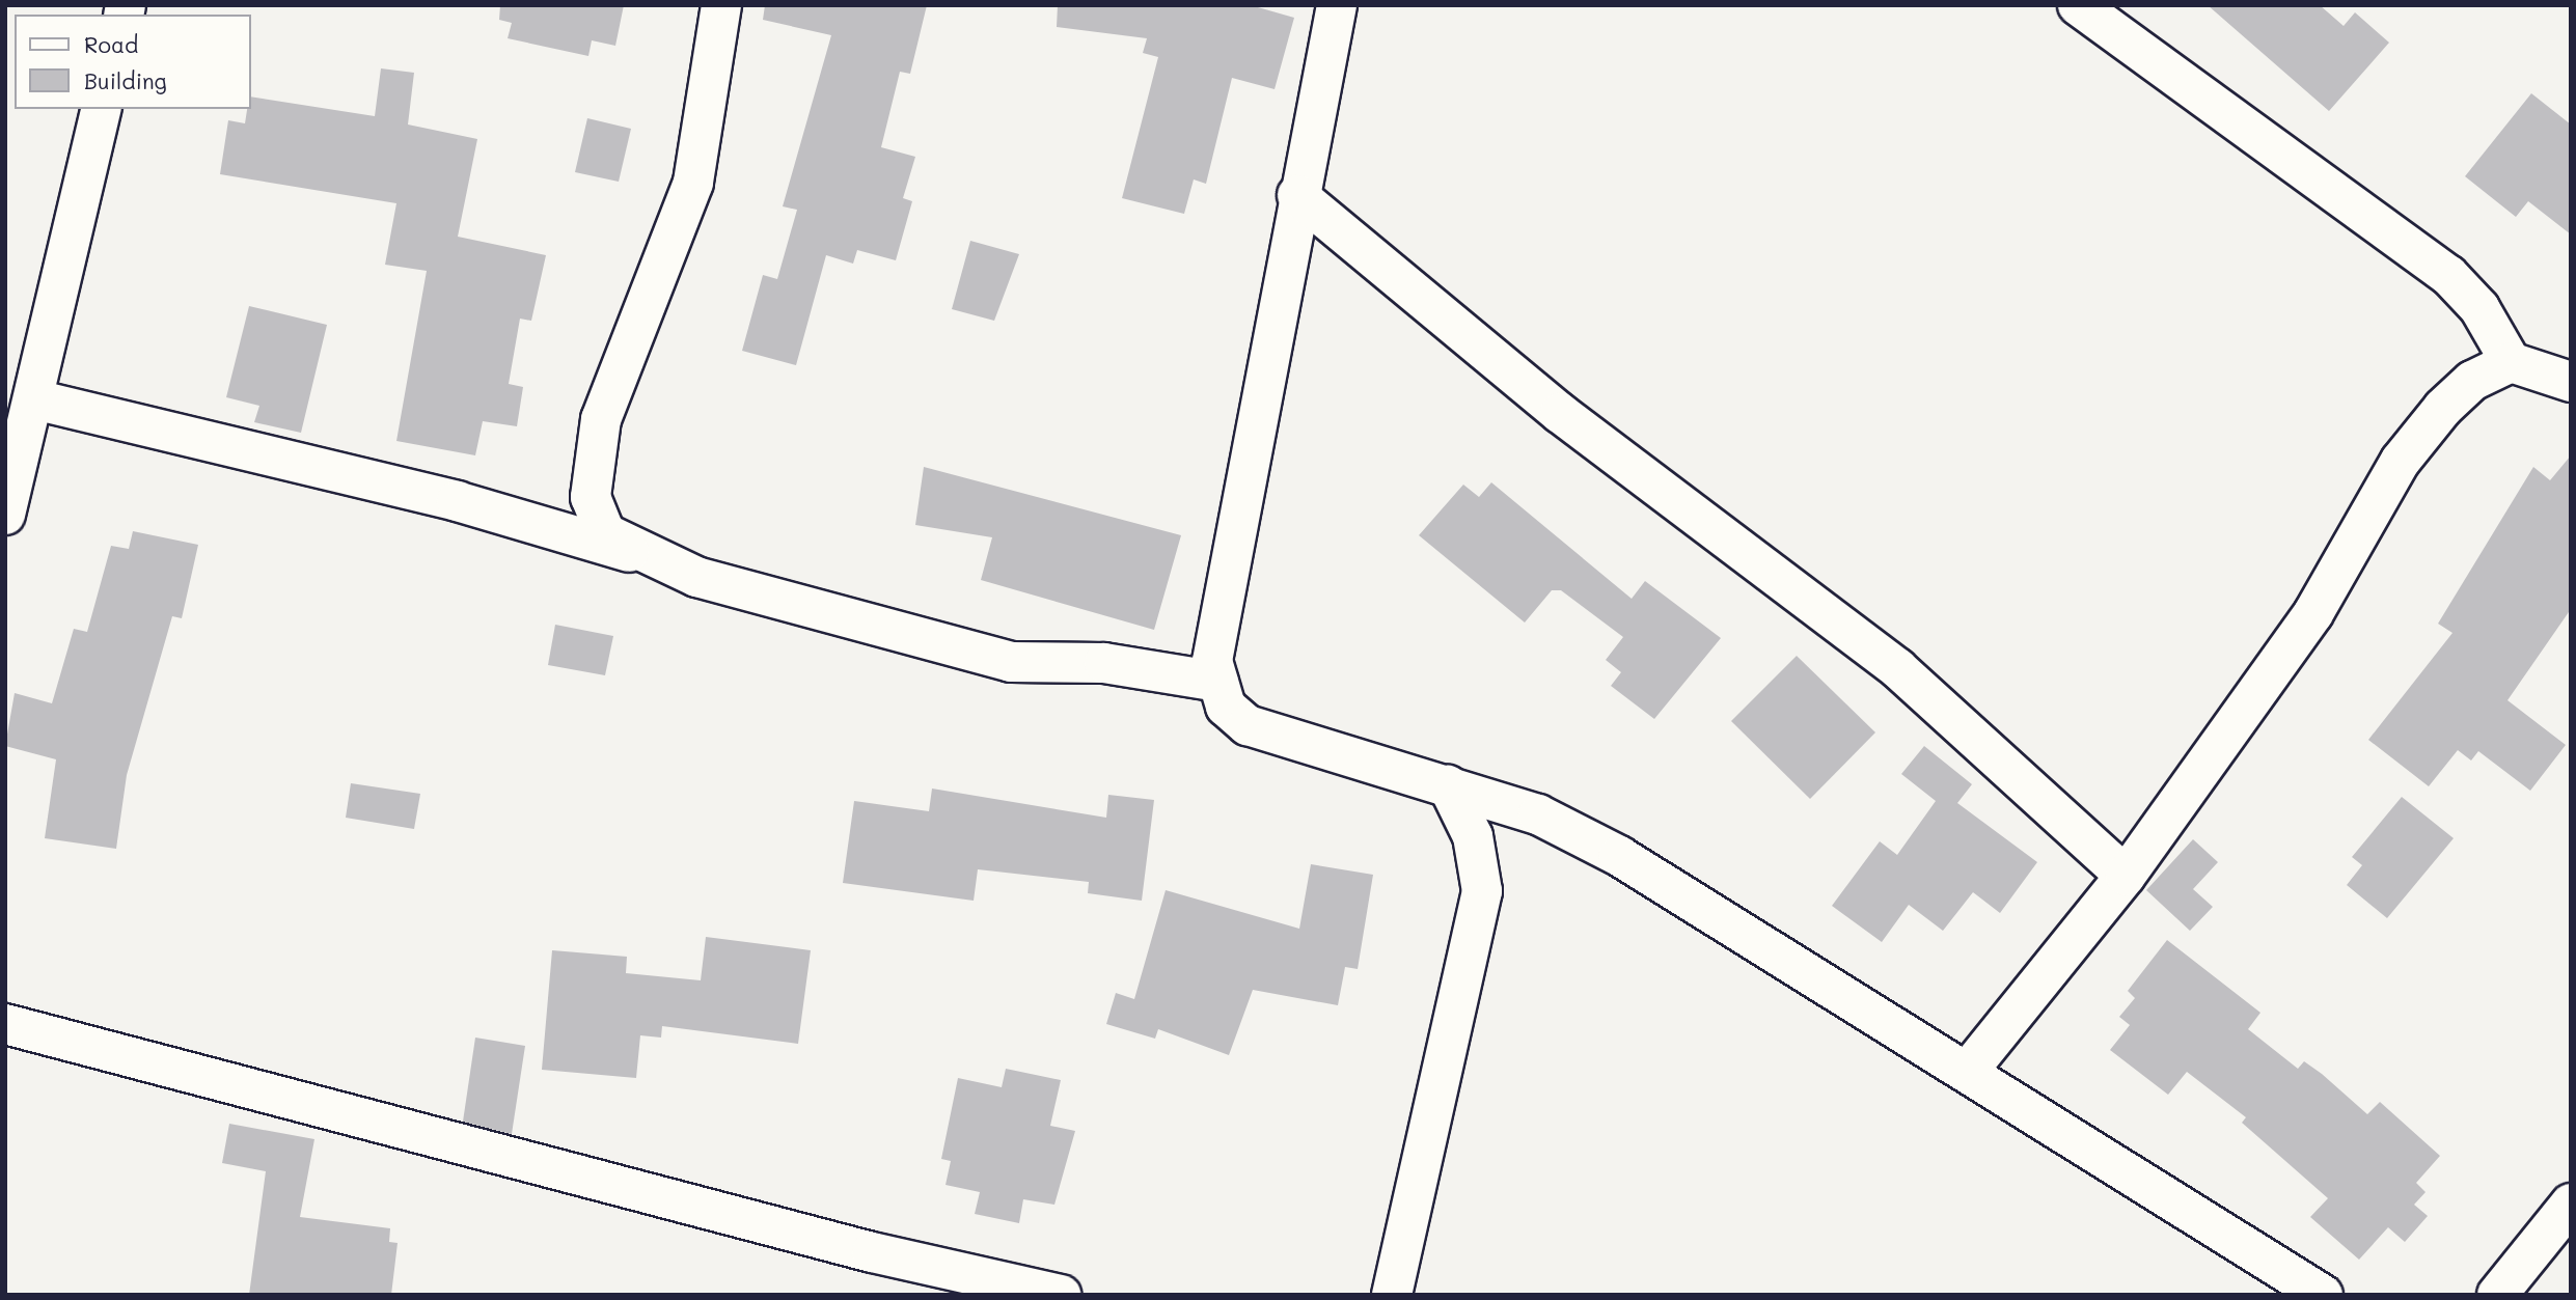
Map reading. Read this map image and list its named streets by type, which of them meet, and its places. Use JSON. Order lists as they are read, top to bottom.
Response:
{
  "legend": ["Road", "Building"]
}
